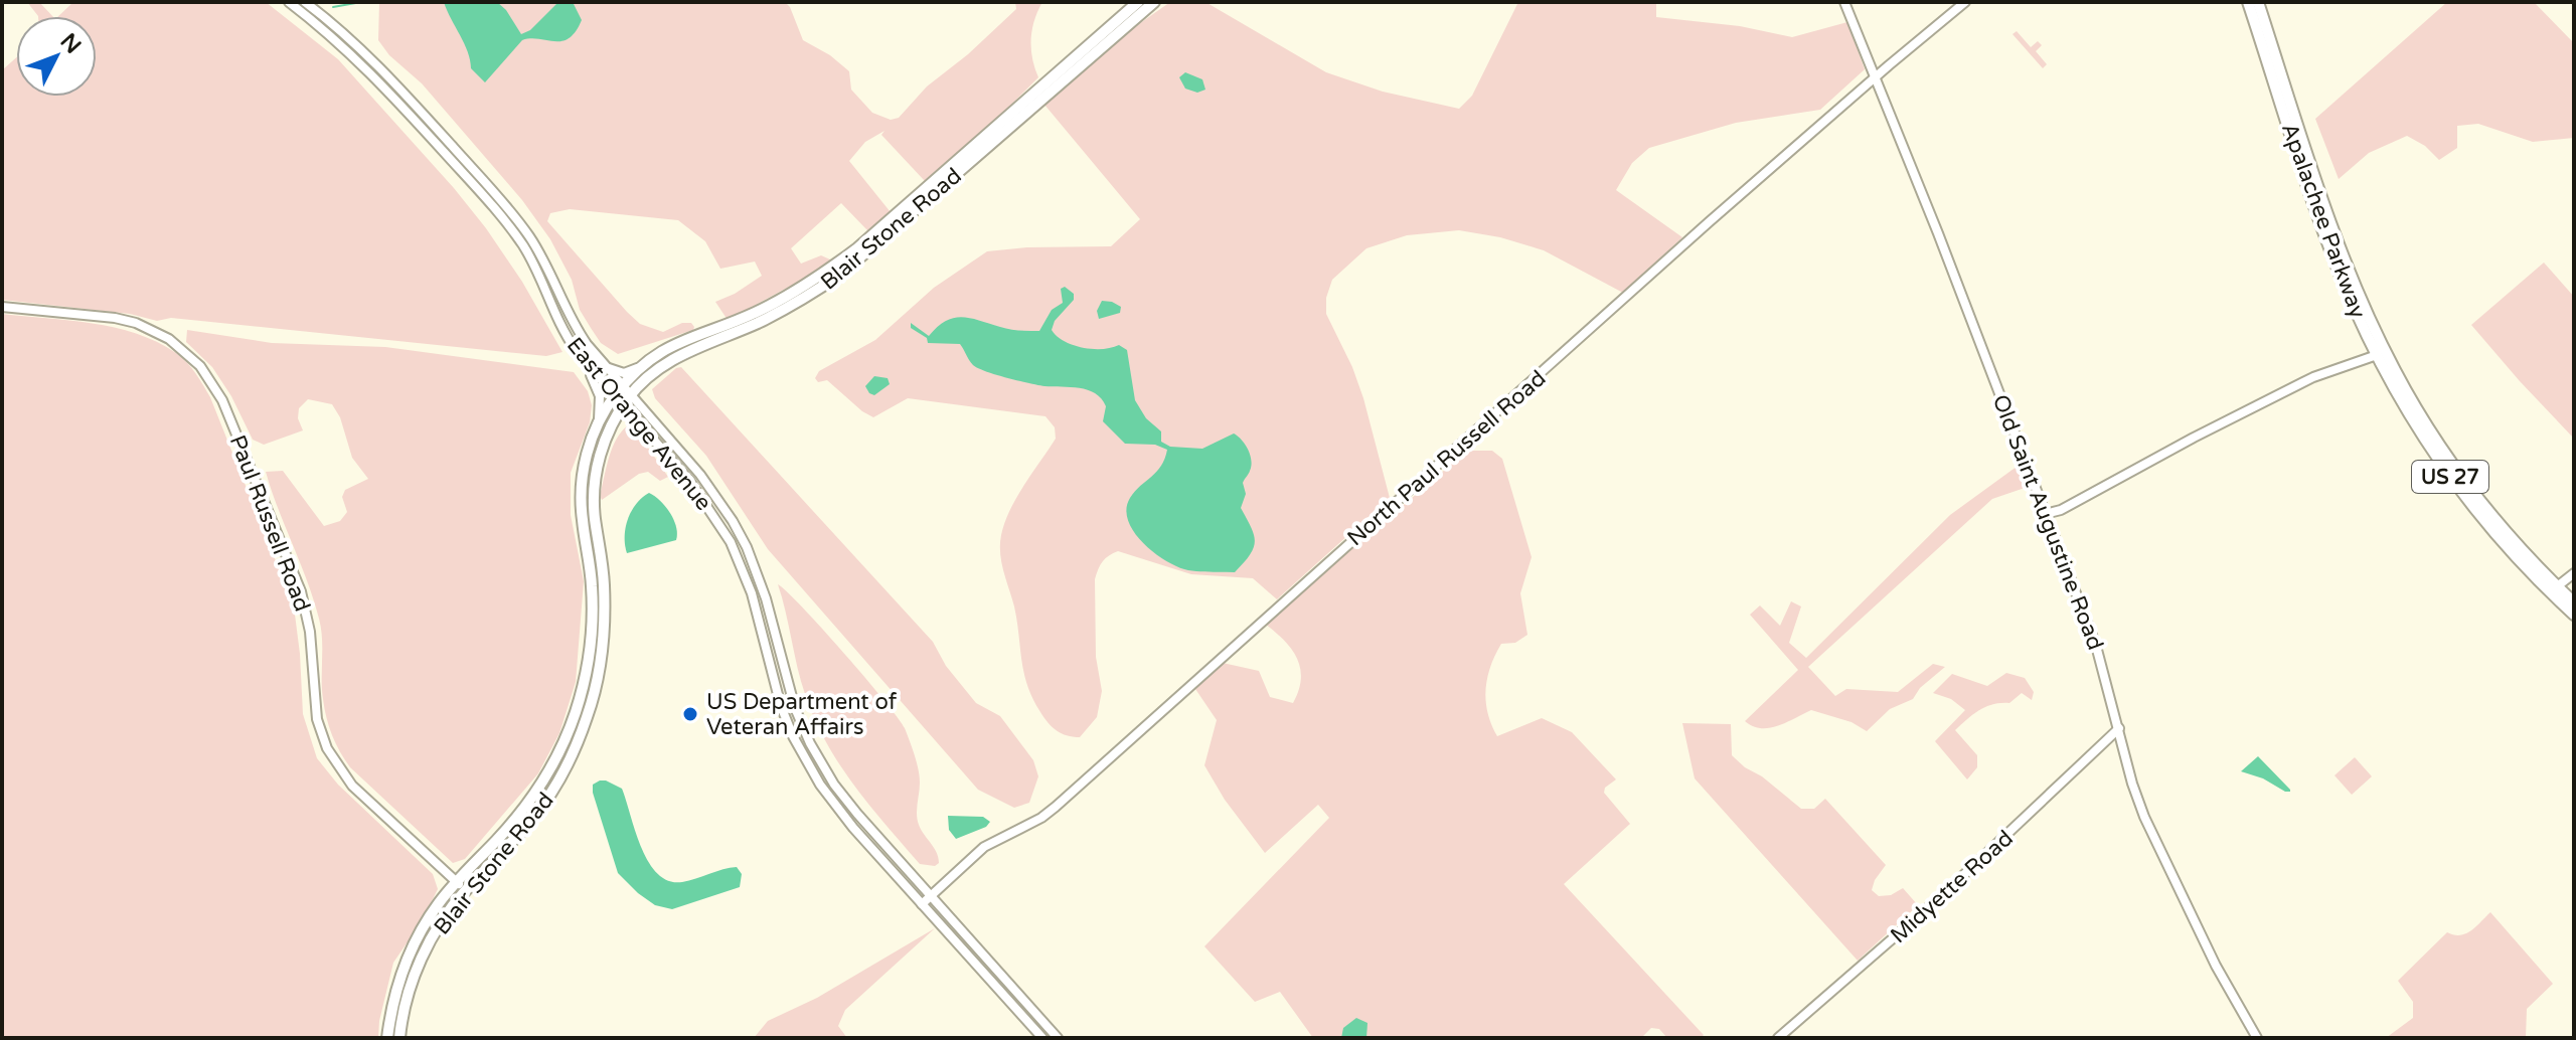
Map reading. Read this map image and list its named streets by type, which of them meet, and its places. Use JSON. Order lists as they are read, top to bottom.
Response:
{
  "streets": {
    "main road": ["Apalachee Parkway", "Blair Stone Road", "US 27"],
    "street": [
      "East Orange Avenue",
      "North Paul Russell Road",
      "Old Saint Augustine Road",
      "Paul Russell Road",
      "Midyette Road"
    ]
  },
  "crossings": [
    ["Blair Stone Road", "East Orange Avenue"],
    ["Blair Stone Road", "Paul Russell Road"],
    ["East Orange Avenue", "North Paul Russell Road"],
    ["North Paul Russell Road", "Old Saint Augustine Road"],
    ["Old Saint Augustine Road", "Midyette Road"]
  ],
  "places": ["US Department of Veteran Affairs"],
  "north": "top right"
}
